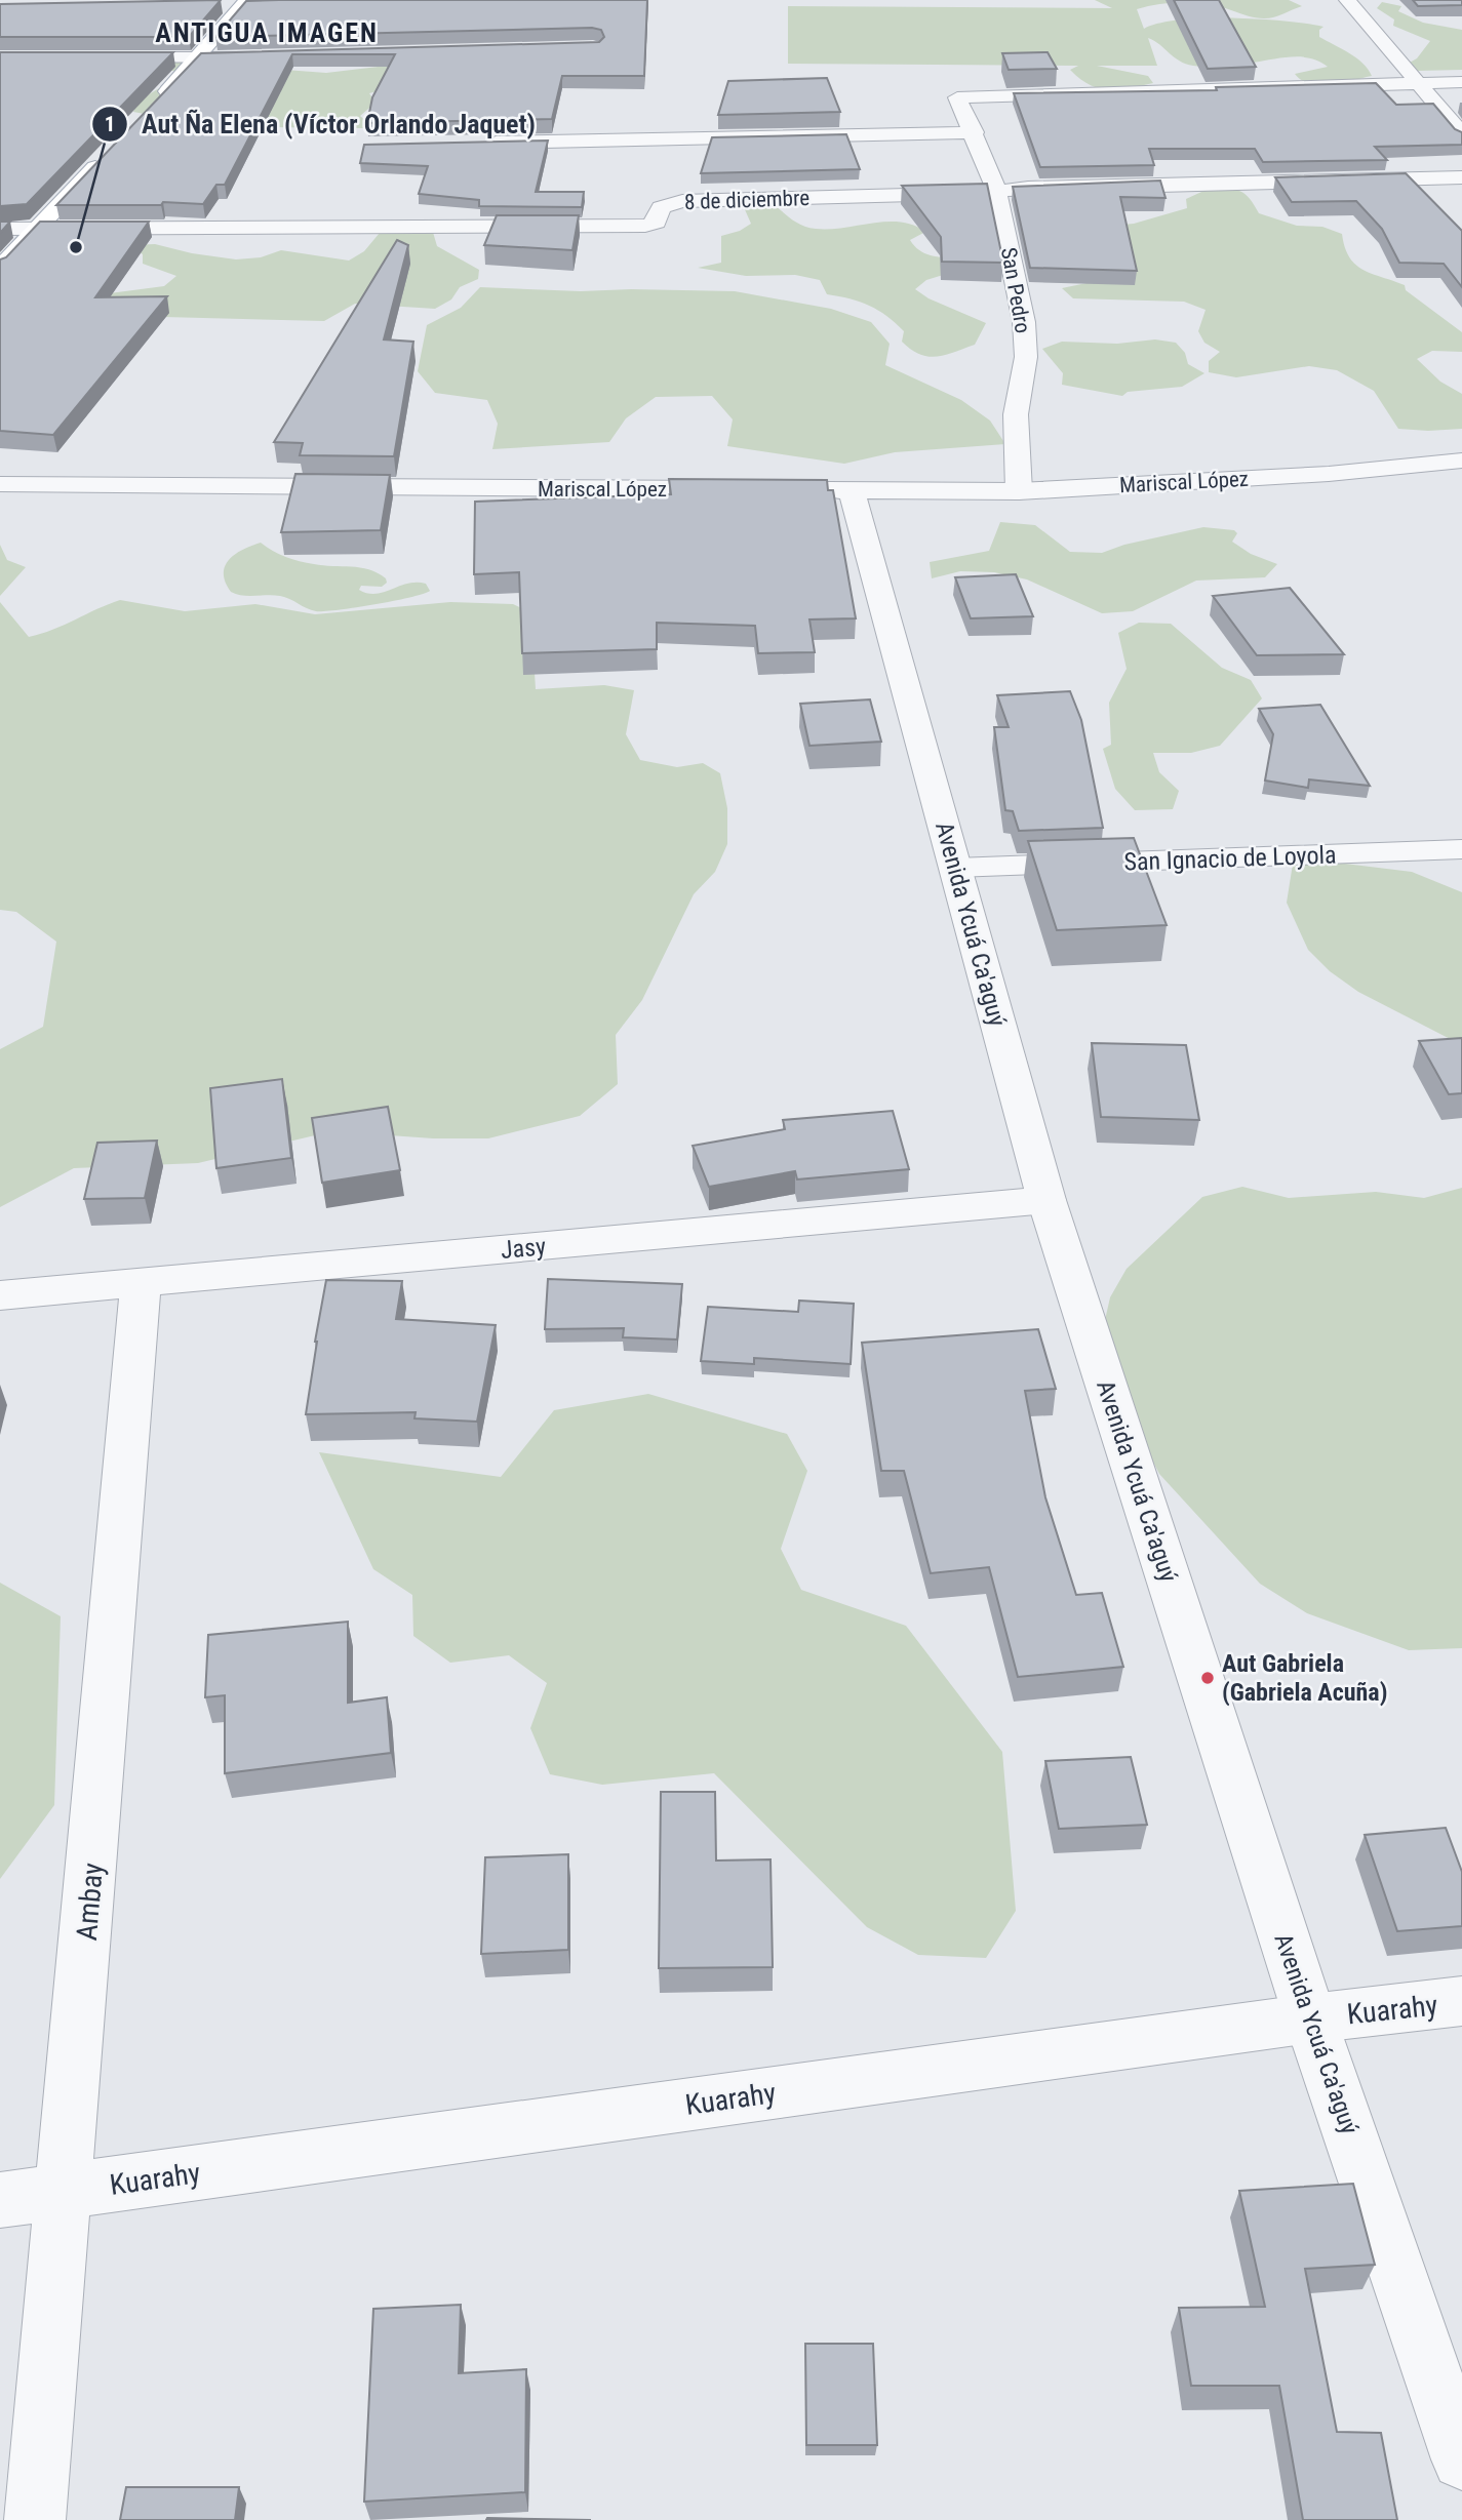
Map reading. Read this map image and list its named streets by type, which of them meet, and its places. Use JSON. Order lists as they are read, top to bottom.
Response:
{
  "streets": {
    "street": [
      "8 de diciembre",
      "San Pedro",
      "Mariscal López",
      "San Ignacio de Loyola",
      "Avenida Ycuá Ca'aguý",
      "Jasy",
      "Ambay",
      "Kuarahy"
    ]
  },
  "crossings": [
    ["8 de diciembre", "San Pedro"],
    ["San Pedro", "Mariscal López"],
    ["Mariscal López", "Avenida Ycuá Ca'aguý"],
    ["San Ignacio de Loyola", "Avenida Ycuá Ca'aguý"],
    ["Avenida Ycuá Ca'aguý", "Jasy"],
    ["Avenida Ycuá Ca'aguý", "Kuarahy"],
    ["Jasy", "Ambay"],
    ["Ambay", "Kuarahy"]
  ],
  "districts": ["ANTIGUA IMAGEN"],
  "places": ["Aut Ña Elena (Víctor Orlando Jaquet)", "Aut Gabriela (Gabriela Acuña)"]
}
